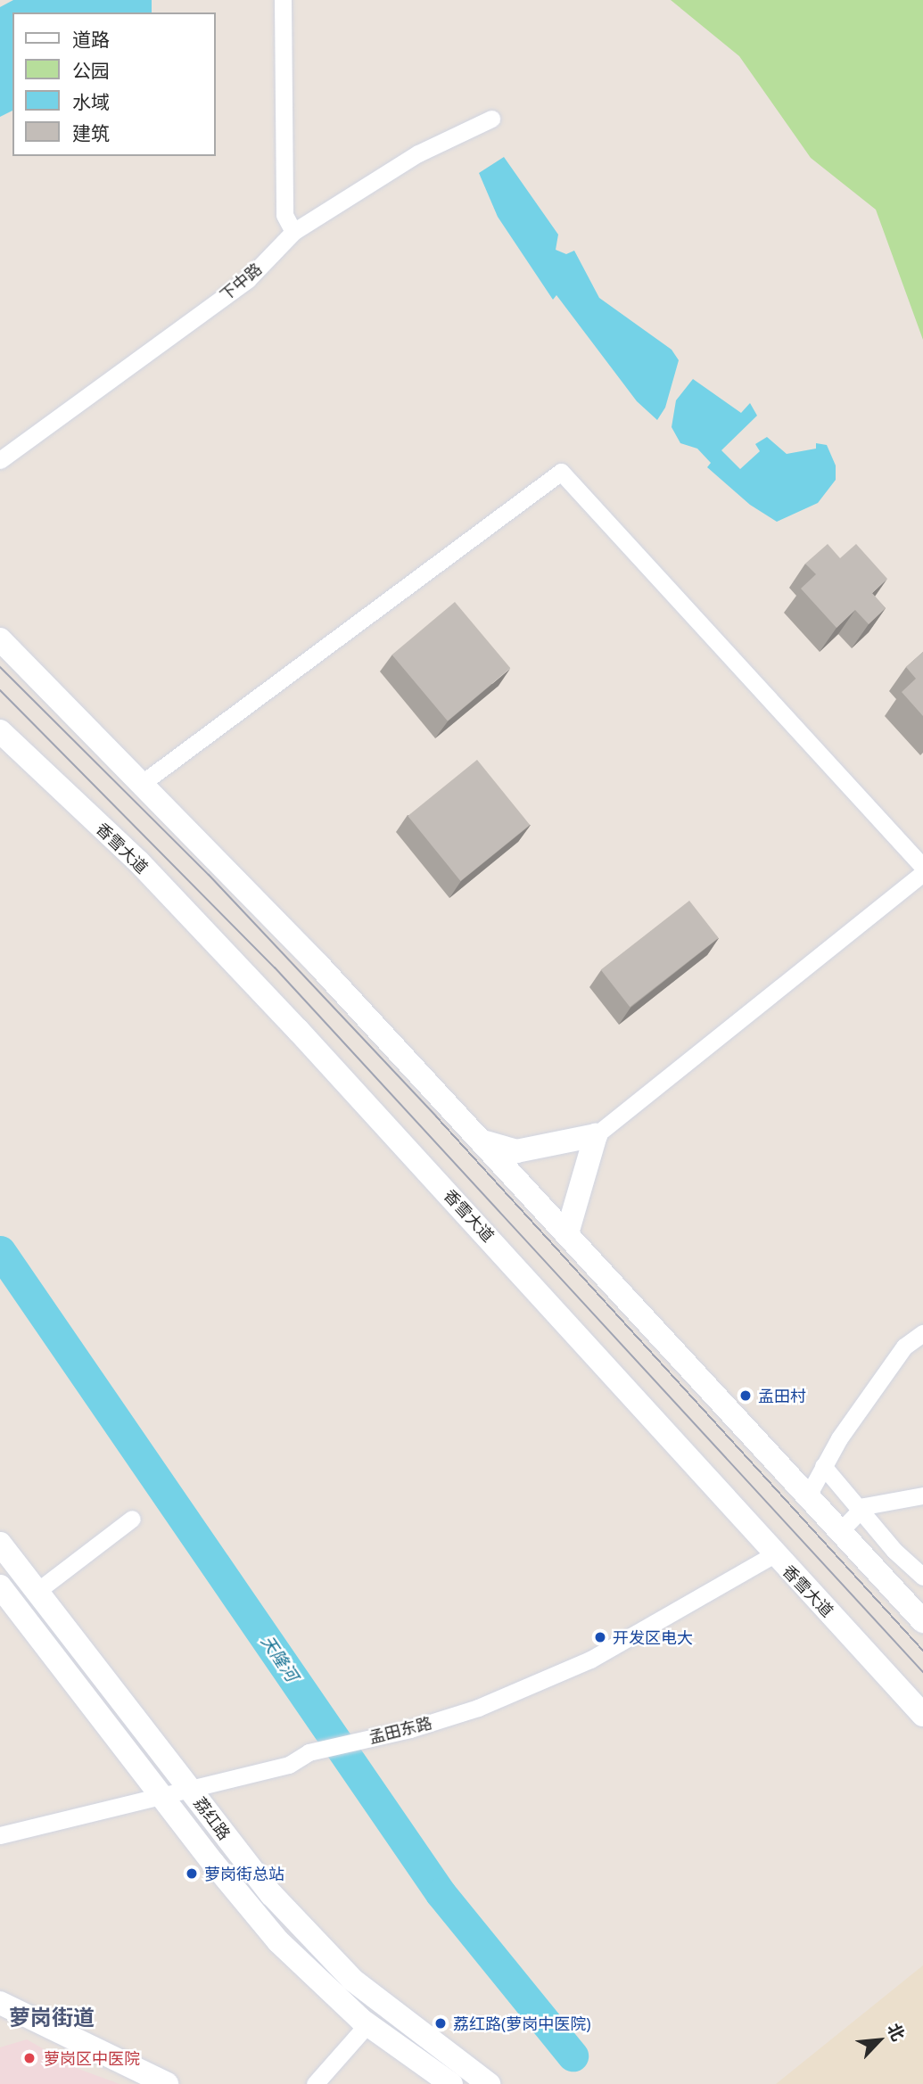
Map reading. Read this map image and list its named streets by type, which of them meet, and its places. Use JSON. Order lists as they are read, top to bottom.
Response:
{
  "streets": {
    "main road": ["香雪大道", "荔红路"],
    "street": ["下中路", "孟田东路"]
  },
  "crossings": [
    ["香雪大道", "孟田东路"],
    ["孟田东路", "荔红路"]
  ],
  "districts": ["萝岗街道"],
  "water": ["天隆河"],
  "places": [
    "孟田村",
    "开发区电大",
    "萝岗街总站",
    "荔红路(萝岗中医院)",
    "萝岗区中医院"
  ],
  "legend": [
    "道路",
    "公园",
    "水域",
    "建筑"
  ],
  "north": "top right"
}
